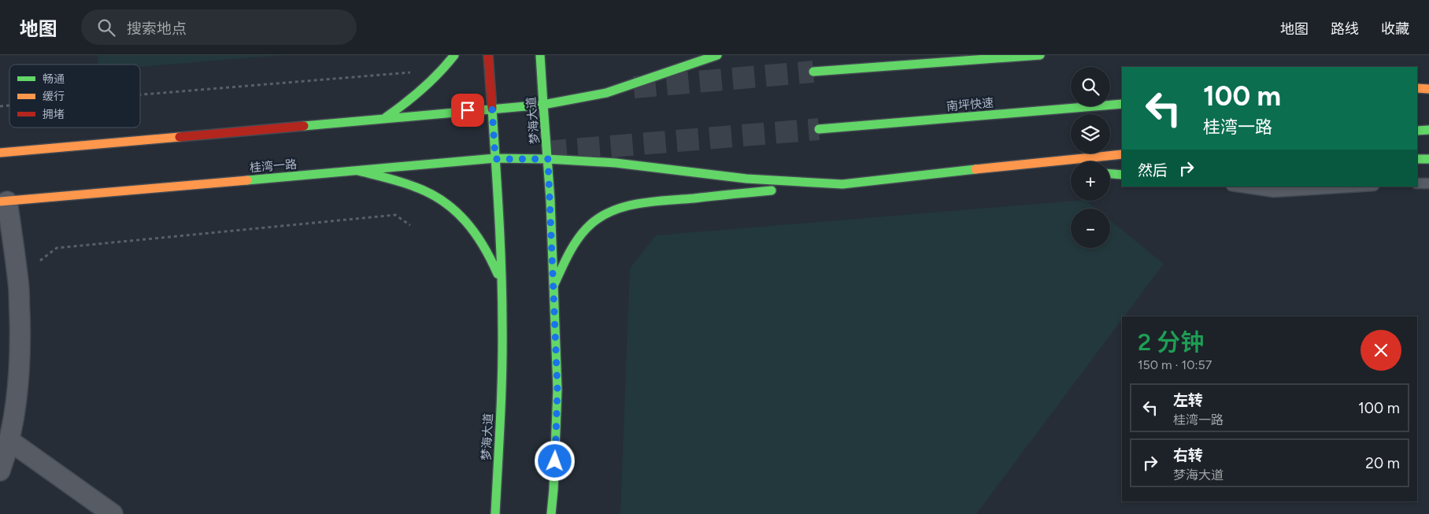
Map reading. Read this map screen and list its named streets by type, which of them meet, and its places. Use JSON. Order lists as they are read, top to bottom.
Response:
{
  "streets": {
    "main road": ["南坪快速", "梦海大道", "桂湾一路"]
  },
  "crossings": [
    ["梦海大道", "桂湾一路"]
  ],
  "legend": ["畅通", "缓行", "拥堵"],
  "page": {
    "header": "地图",
    "search": "搜索地点",
    "nav": ["地图", "路线", "收藏"],
    "map_buttons": ["+", "−"],
    "turn": ["100 m", "桂湾一路"],
    "then": "然后",
    "heading": ["2 分钟", "150 m · 10:57"],
    "list": [
      {
        "name": "左转",
        "note": "桂湾一路",
        "value": "100 m"
      },
      {
        "name": "右转",
        "note": "梦海大道",
        "value": "20 m"
      }
    ]
  }
}
